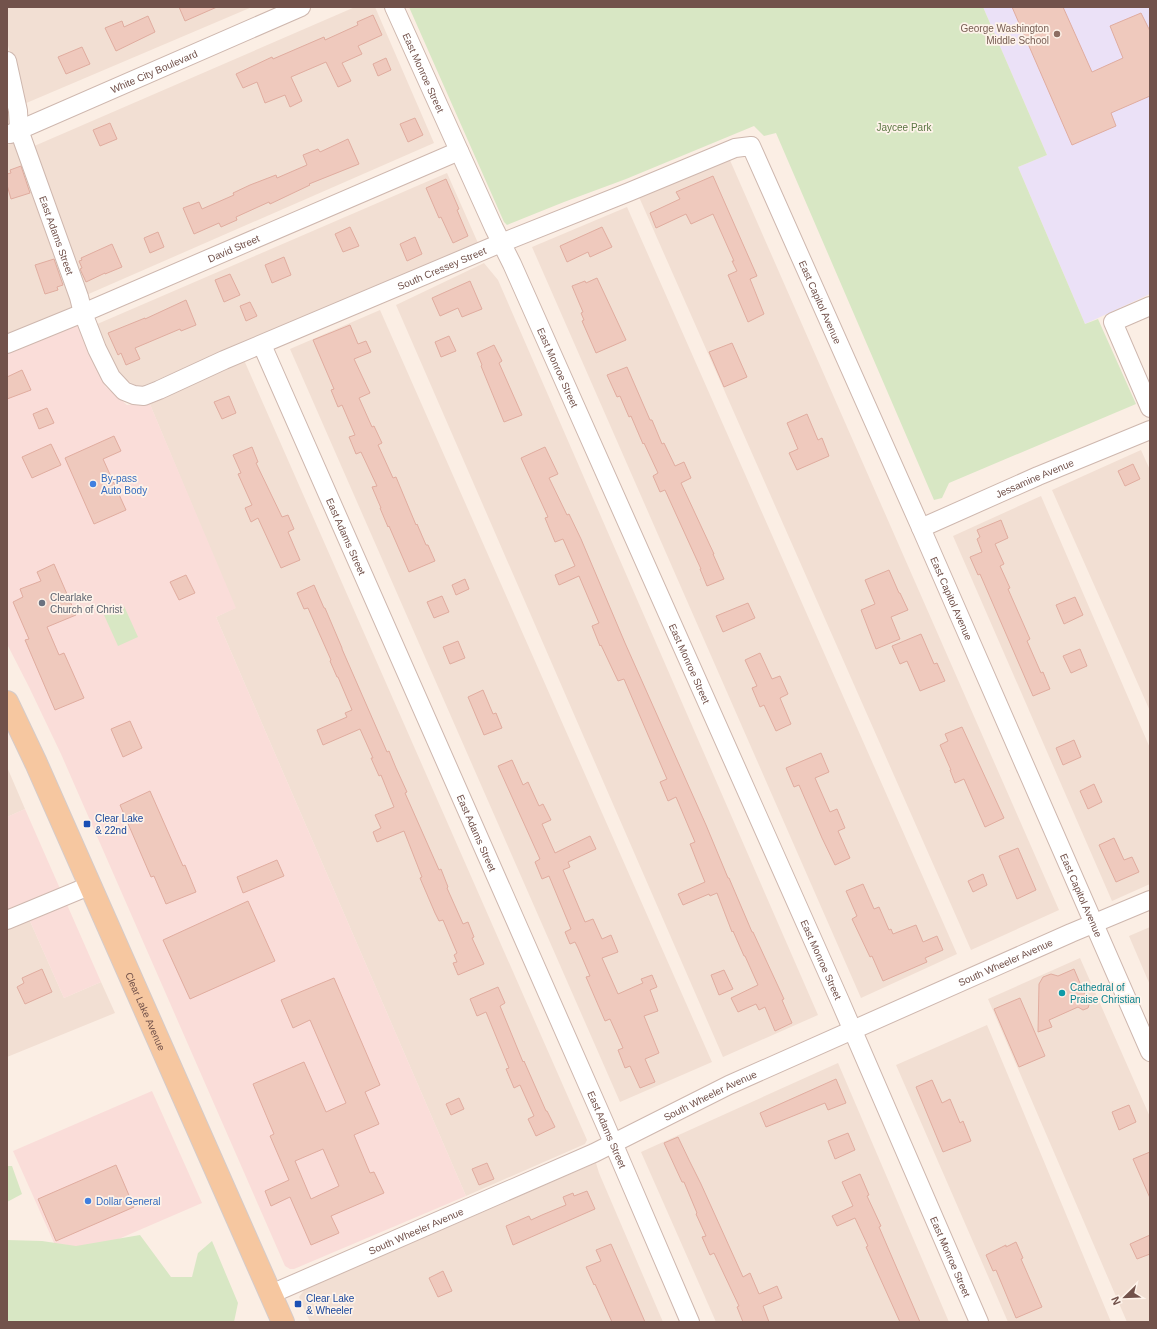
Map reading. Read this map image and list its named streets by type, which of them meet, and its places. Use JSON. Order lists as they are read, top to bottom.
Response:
{
  "streets": {
    "main road": ["Clear Lake Avenue"],
    "street": [
      "White City Boulevard",
      "East Monroe Street",
      "East Adams Street",
      "David Street",
      "South Cressey Street",
      "East Capitol Avenue",
      "Jessamine Avenue",
      "South Wheeler Avenue"
    ]
  },
  "crossings": [
    ["White City Boulevard", "East Adams Street"],
    ["East Monroe Street", "David Street"],
    ["East Monroe Street", "South Cressey Street"],
    ["East Monroe Street", "South Wheeler Avenue"],
    ["East Adams Street", "David Street"],
    ["East Adams Street", "South Cressey Street"],
    ["East Adams Street", "South Wheeler Avenue"],
    ["South Cressey Street", "East Capitol Avenue"],
    ["East Capitol Avenue", "Jessamine Avenue"],
    ["East Capitol Avenue", "South Wheeler Avenue"],
    ["South Wheeler Avenue", "Clear Lake Avenue"]
  ],
  "parks": ["Jaycee Park"],
  "places": {
    "other": [
      "George Washington Middle School",
      "By-pass Auto Body",
      "Clearlake Church of Christ",
      "Cathedral of Praise Christian",
      "Dollar General"
    ],
    "transit": ["Clear Lake & 22nd", "Clear Lake & Wheeler"]
  },
  "north": "bottom left"
}
